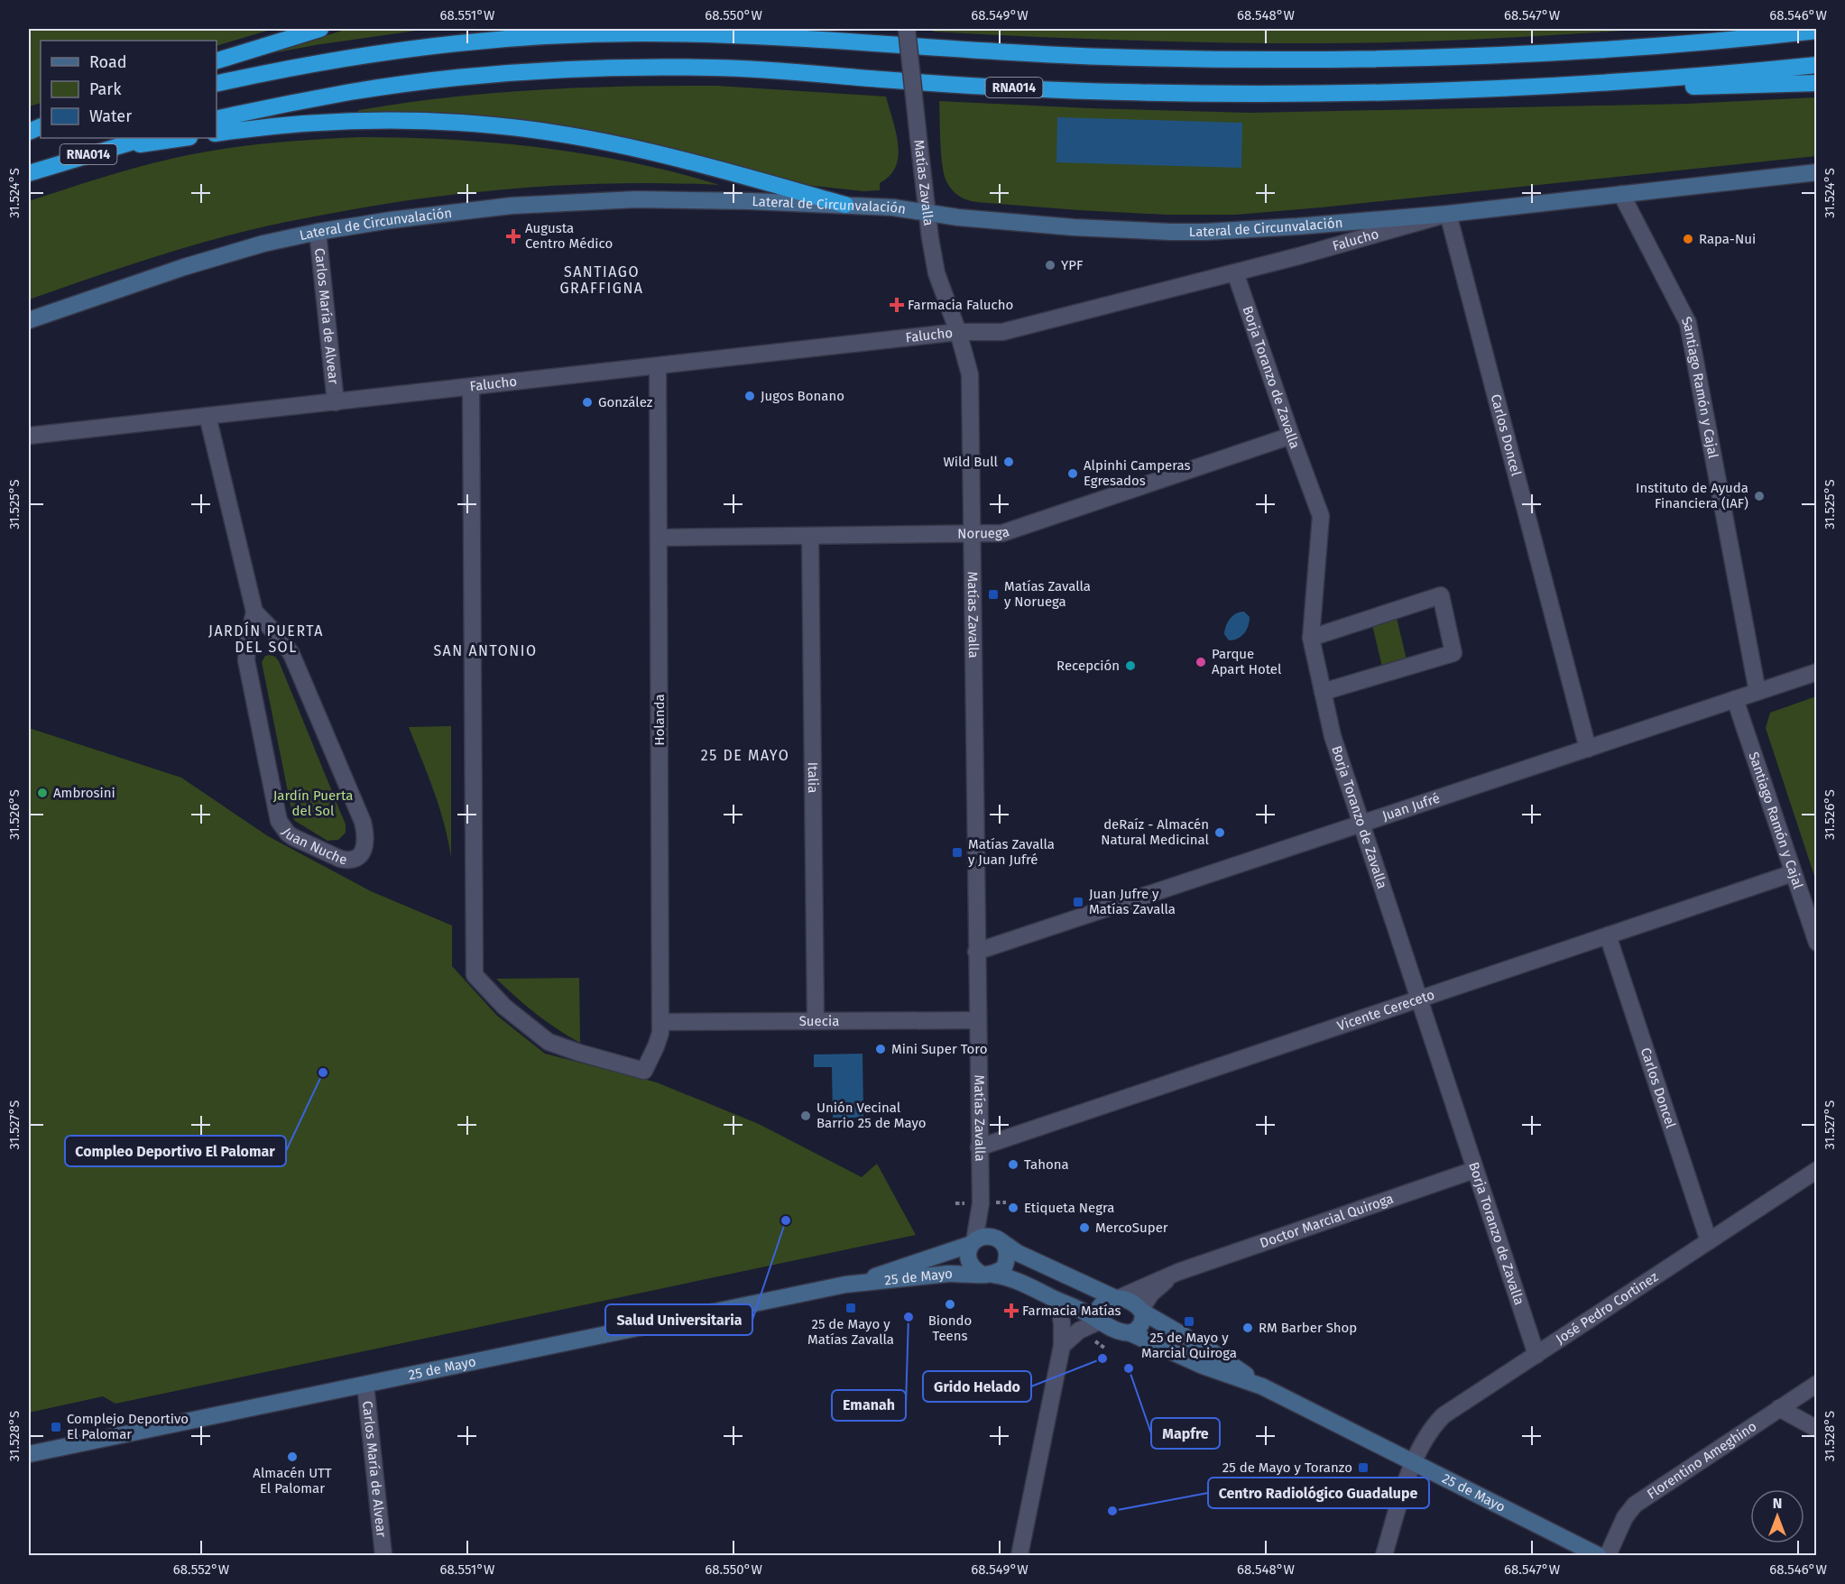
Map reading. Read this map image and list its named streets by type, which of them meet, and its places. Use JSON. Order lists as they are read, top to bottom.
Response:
{
  "streets": {
    "highway": ["RNA014"],
    "street": [
      "Matías Zavalla",
      "Lateral de Circunvalación",
      "Falucho",
      "Carlos María de Alvear",
      "Borja Toranzo de Zavalla",
      "Santiago Ramón y Cajal",
      "Carlos Doncel",
      "Noruega",
      "Holanda",
      "Italia",
      "Juan Jufré",
      "Juan Nuche",
      "Vicente Cereceto",
      "Suecia",
      "Doctor Marcial Quiroga",
      "25 de Mayo",
      "José Pedro Cortinez",
      "Florentino Ameghino"
    ]
  },
  "crossings": [
    ["Matías Zavalla", "Lateral de Circunvalación"],
    ["Matías Zavalla", "Falucho"],
    ["Matías Zavalla", "Noruega"],
    ["Matías Zavalla", "Juan Jufré"],
    ["Matías Zavalla", "Vicente Cereceto"],
    ["Matías Zavalla", "Suecia"],
    ["Matías Zavalla", "25 de Mayo"],
    ["Lateral de Circunvalación", "Falucho"],
    ["Lateral de Circunvalación", "Carlos María de Alvear"],
    ["Lateral de Circunvalación", "Carlos Doncel"],
    ["Falucho", "Carlos María de Alvear"],
    ["Falucho", "Borja Toranzo de Zavalla"],
    ["Falucho", "Santiago Ramón y Cajal"],
    ["Falucho", "Carlos Doncel"],
    ["Falucho", "Holanda"],
    ["Falucho", "Juan Nuche"],
    ["Carlos María de Alvear", "25 de Mayo"],
    ["Borja Toranzo de Zavalla", "Noruega"],
    ["Borja Toranzo de Zavalla", "Juan Jufré"],
    ["Borja Toranzo de Zavalla", "Vicente Cereceto"],
    ["Borja Toranzo de Zavalla", "Doctor Marcial Quiroga"],
    ["Borja Toranzo de Zavalla", "José Pedro Cortinez"],
    ["Santiago Ramón y Cajal", "Juan Jufré"],
    ["Santiago Ramón y Cajal", "Vicente Cereceto"],
    ["Carlos Doncel", "Juan Jufré"],
    ["Carlos Doncel", "Vicente Cereceto"],
    ["Carlos Doncel", "José Pedro Cortinez"],
    ["Noruega", "Holanda"],
    ["Noruega", "Italia"],
    ["Holanda", "Suecia"],
    ["Italia", "Suecia"],
    ["Doctor Marcial Quiroga", "25 de Mayo"],
    ["25 de Mayo", "José Pedro Cortinez"]
  ],
  "districts": [
    "SANTIAGO GRAFFIGNA",
    "JARDÍN PUERTA DEL SOL",
    "SAN ANTONIO",
    "25 DE MAYO"
  ],
  "parks": ["Jardín Puerta del Sol"],
  "places": {
    "health": ["Augusta Centro Médico", "Farmacia Falucho", "Farmacia Matías"],
    "other": [
      "Rapa-Nui",
      "YPF",
      "Jugos Bonano",
      "González",
      "Wild Bull",
      "Alpinhi Camperas Egresados",
      "Instituto de Ayuda Financiera (IAF)",
      "Parque Apart Hotel",
      "Recepción",
      "Ambrosini",
      "deRaíz - Almacén Natural Medicinal",
      "Mini Super Toro",
      "Compleo Deportivo El Palomar",
      "Unión Vecinal Barrio 25 de Mayo",
      "Tahona",
      "Etiqueta Negra",
      "Salud Universitaria",
      "MercoSuper",
      "Biondo Teens",
      "Emanah",
      "RM Barber Shop",
      "Grido Helado",
      "Mapfre",
      "Almacén UTT El Palomar",
      "Centro Radiológico Guadalupe"
    ],
    "transit": [
      "Matías Zavalla y Noruega",
      "Matías Zavalla y Juan Jufré",
      "Juan Jufre y Matías Zavalla",
      "25 de Mayo y Matías Zavalla",
      "25 de Mayo y Marcial Quiroga",
      "Complejo Deportivo El Palomar",
      "25 de Mayo y Toranzo"
    ]
  },
  "legend": ["Road", "Park", "Water"],
  "north": "top",
  "coordinates": [
    "68.551°W",
    "68.550°W",
    "68.549°W",
    "68.548°W",
    "68.547°W",
    "68.546°W",
    "31.524°S",
    "31.525°S",
    "31.526°S",
    "31.527°S",
    "31.528°S",
    "68.552°W"
  ]
}
